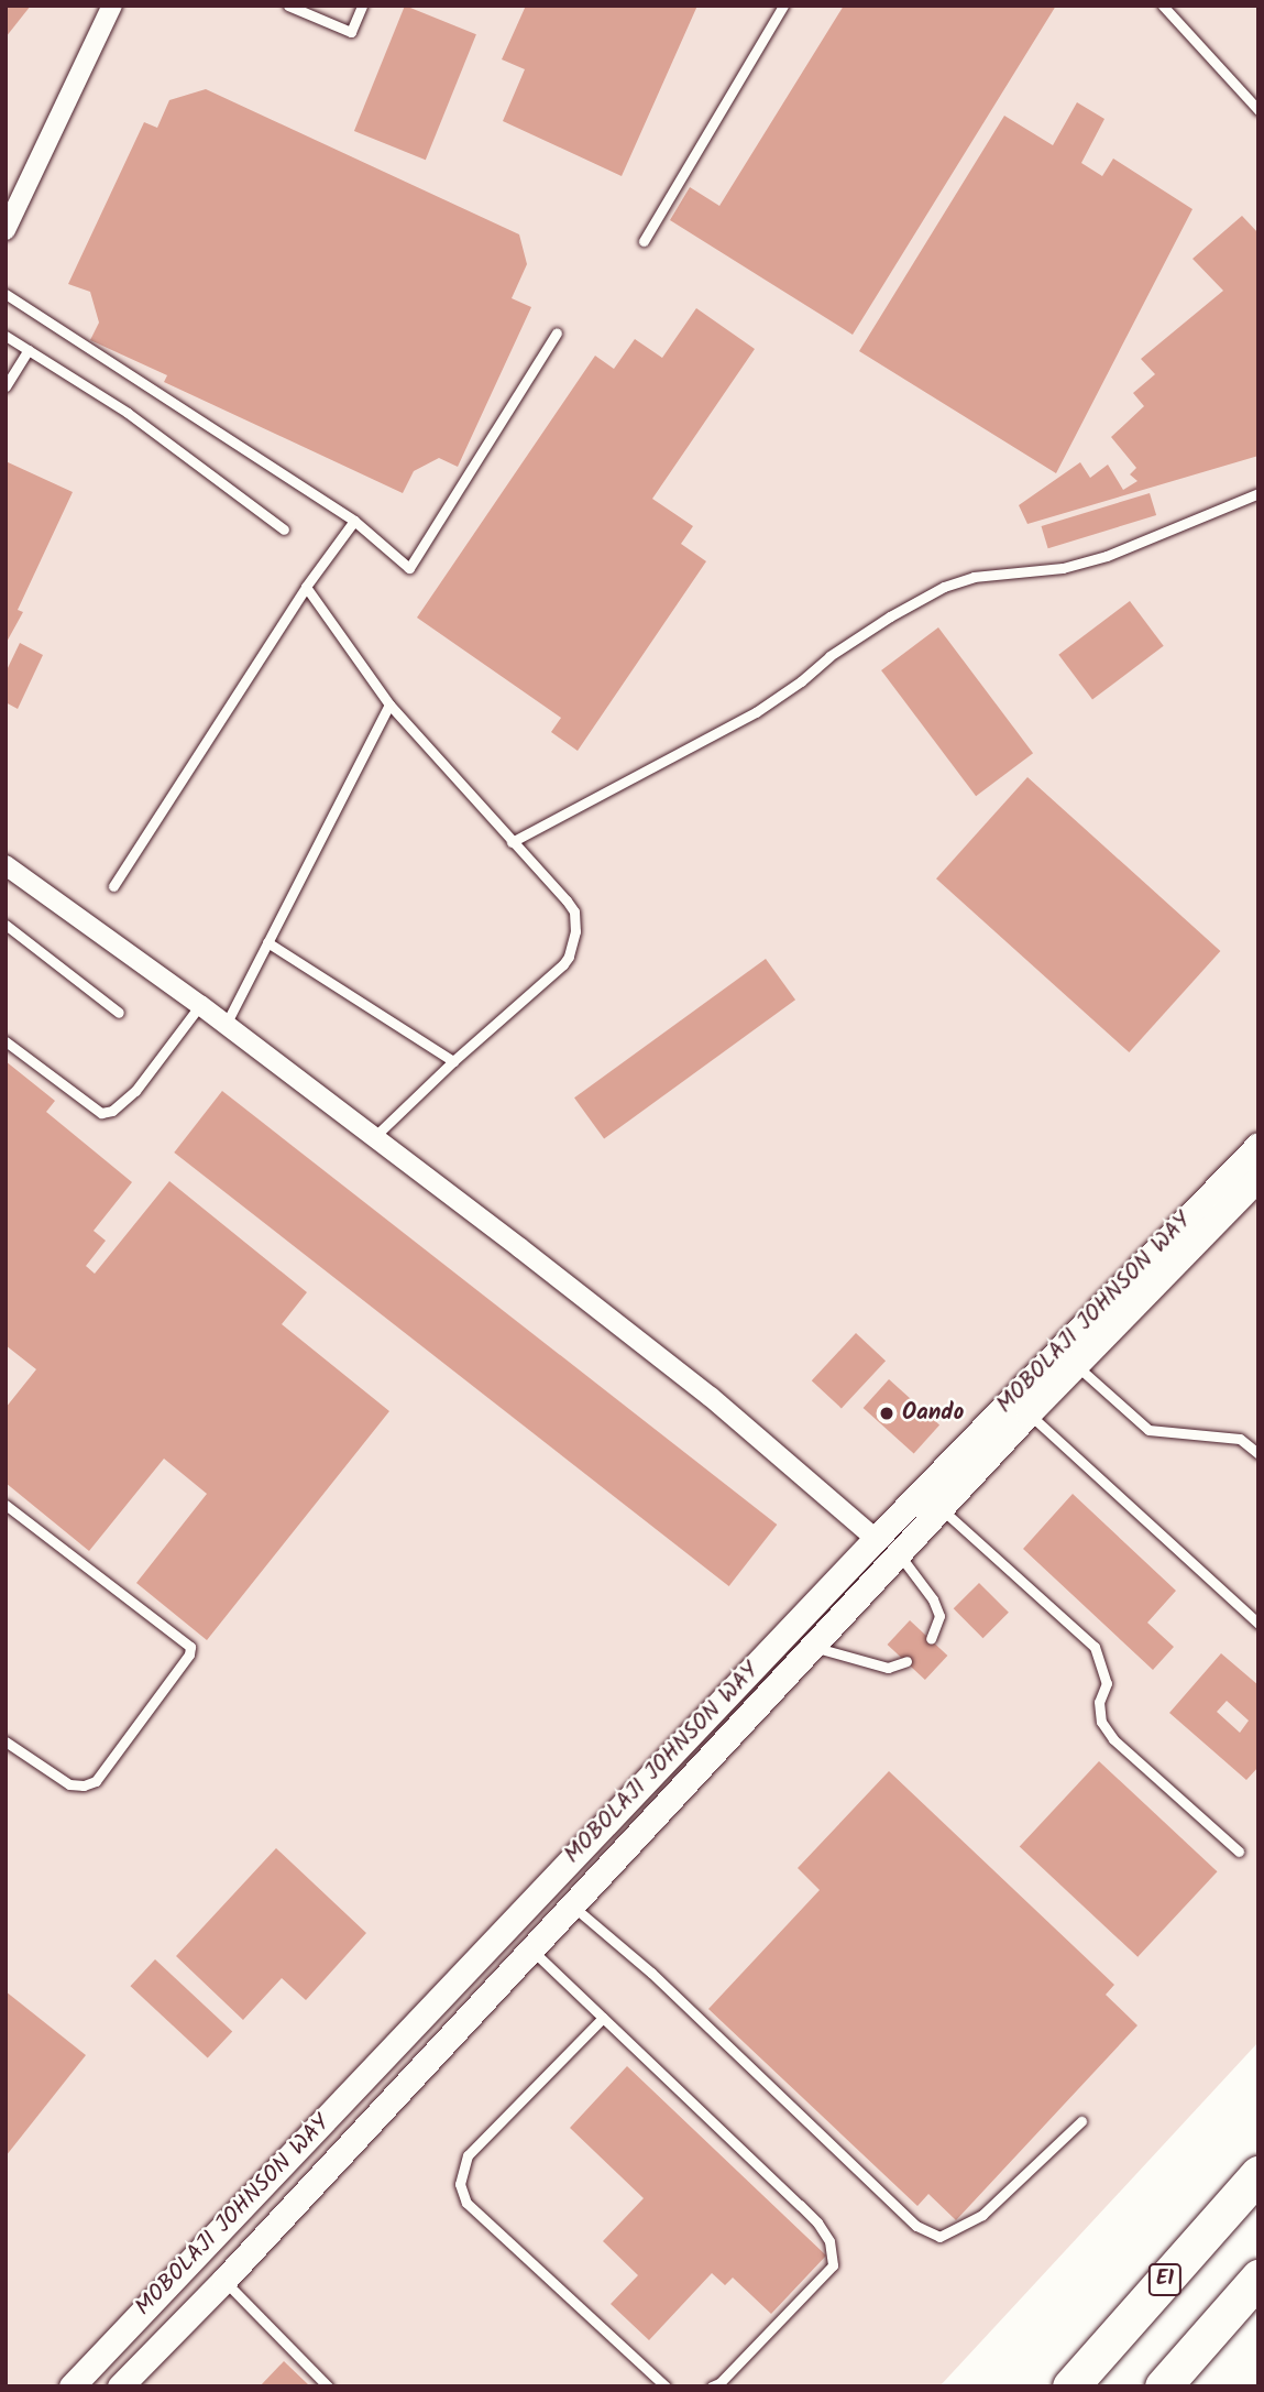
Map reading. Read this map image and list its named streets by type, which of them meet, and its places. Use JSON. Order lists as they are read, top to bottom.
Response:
{
  "streets": {
    "highway": ["E1"],
    "street": ["MOBOLAJI JOHNSON WAY"]
  },
  "places": ["Oando"]
}
